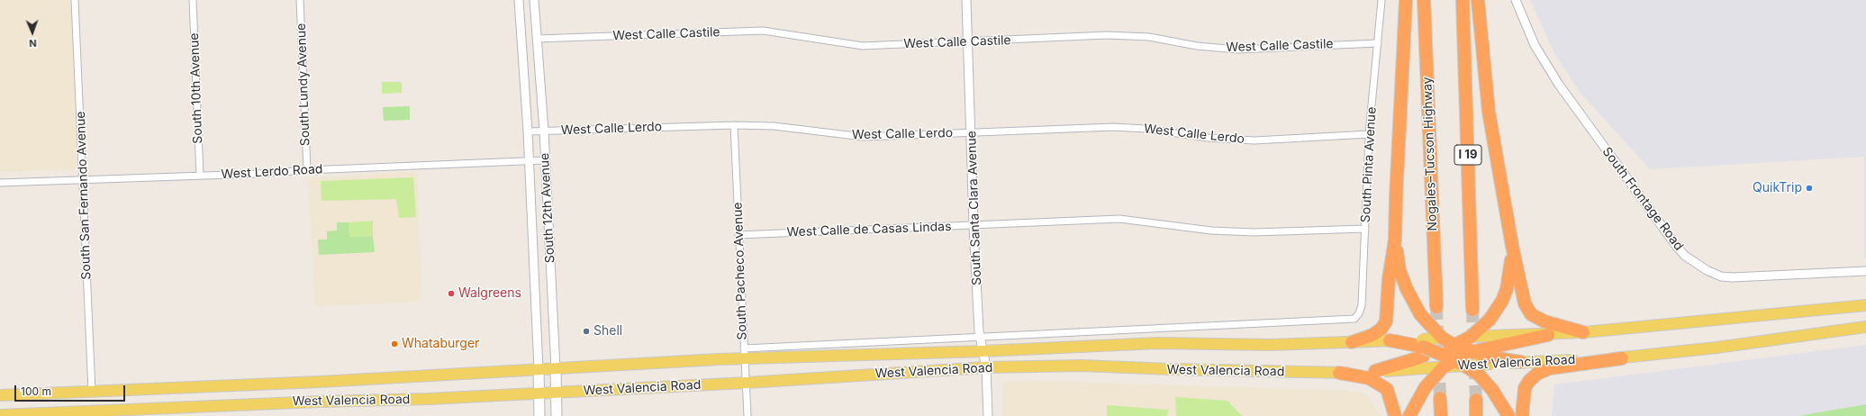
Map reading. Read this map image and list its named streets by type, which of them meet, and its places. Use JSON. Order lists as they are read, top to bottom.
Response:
{
  "streets": {
    "highway": ["Nogales–Tucson Highway", "I 19"],
    "main road": ["South 12th Avenue", "West Valencia Road"],
    "street": [
      "West Calle Castile",
      "South Lundy Avenue",
      "South 10th Avenue",
      "West Calle Lerdo",
      "South Pinta Avenue",
      "West Lerdo Road",
      "South San Fernando Avenue",
      "South Frontage Road",
      "South Santa Clara Avenue",
      "West Calle de Casas Lindas",
      "South Pacheco Avenue"
    ]
  },
  "crossings": [
    ["West Calle Castile", "South Pinta Avenue"],
    ["West Calle Castile", "South 12th Avenue"],
    ["West Calle Castile", "South Santa Clara Avenue"],
    ["South Lundy Avenue", "West Lerdo Road"],
    ["South 10th Avenue", "West Lerdo Road"],
    ["West Calle Lerdo", "South Pinta Avenue"],
    ["West Calle Lerdo", "South 12th Avenue"],
    ["West Calle Lerdo", "South Santa Clara Avenue"],
    ["West Calle Lerdo", "South Pacheco Avenue"],
    ["South Pinta Avenue", "West Calle de Casas Lindas"],
    ["South Pinta Avenue", "West Valencia Road"],
    ["West Lerdo Road", "South San Fernando Avenue"],
    ["West Lerdo Road", "South 12th Avenue"],
    ["South San Fernando Avenue", "West Valencia Road"],
    ["South 12th Avenue", "West Valencia Road"],
    ["South Santa Clara Avenue", "West Calle de Casas Lindas"],
    ["South Santa Clara Avenue", "West Valencia Road"],
    ["West Calle de Casas Lindas", "South Pacheco Avenue"],
    ["South Pacheco Avenue", "West Valencia Road"]
  ],
  "places": [
    "QuikTrip",
    "Walgreens",
    "Shell",
    "Whataburger"
  ],
  "scale_bar": "100 m",
  "north": "bottom"
}
